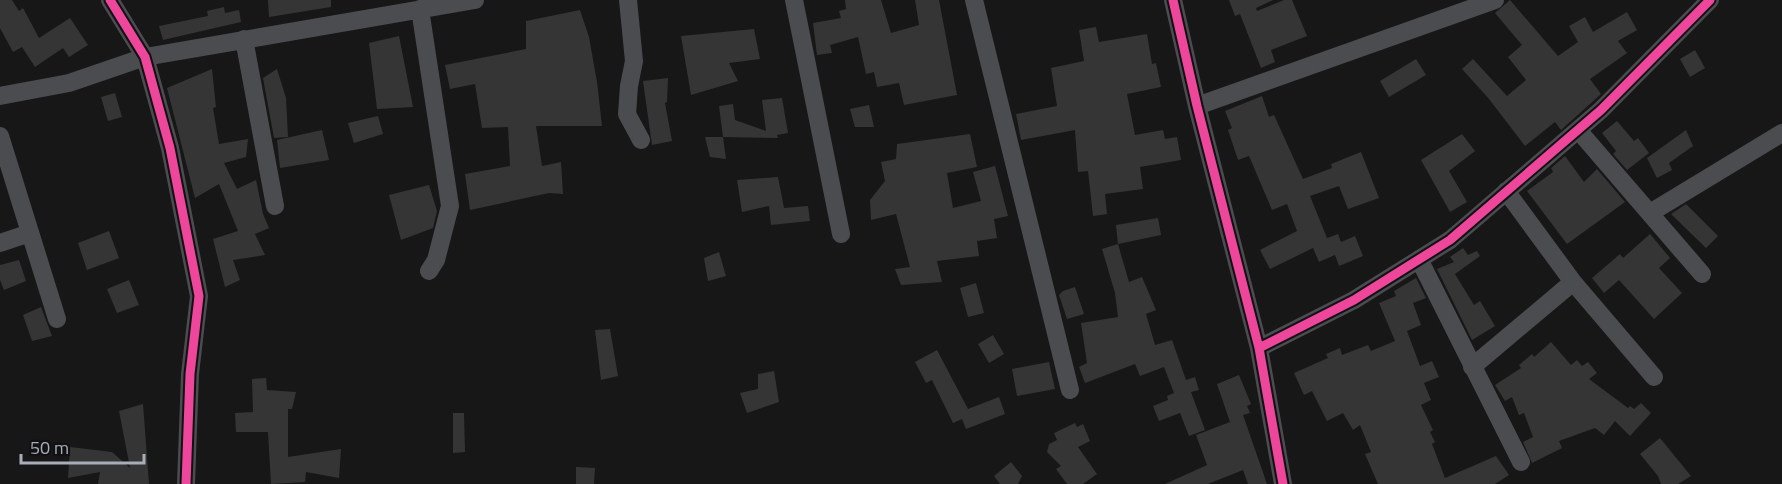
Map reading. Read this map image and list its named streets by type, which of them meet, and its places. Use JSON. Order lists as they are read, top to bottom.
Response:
{
  "scale_bar": "50 m"
}
